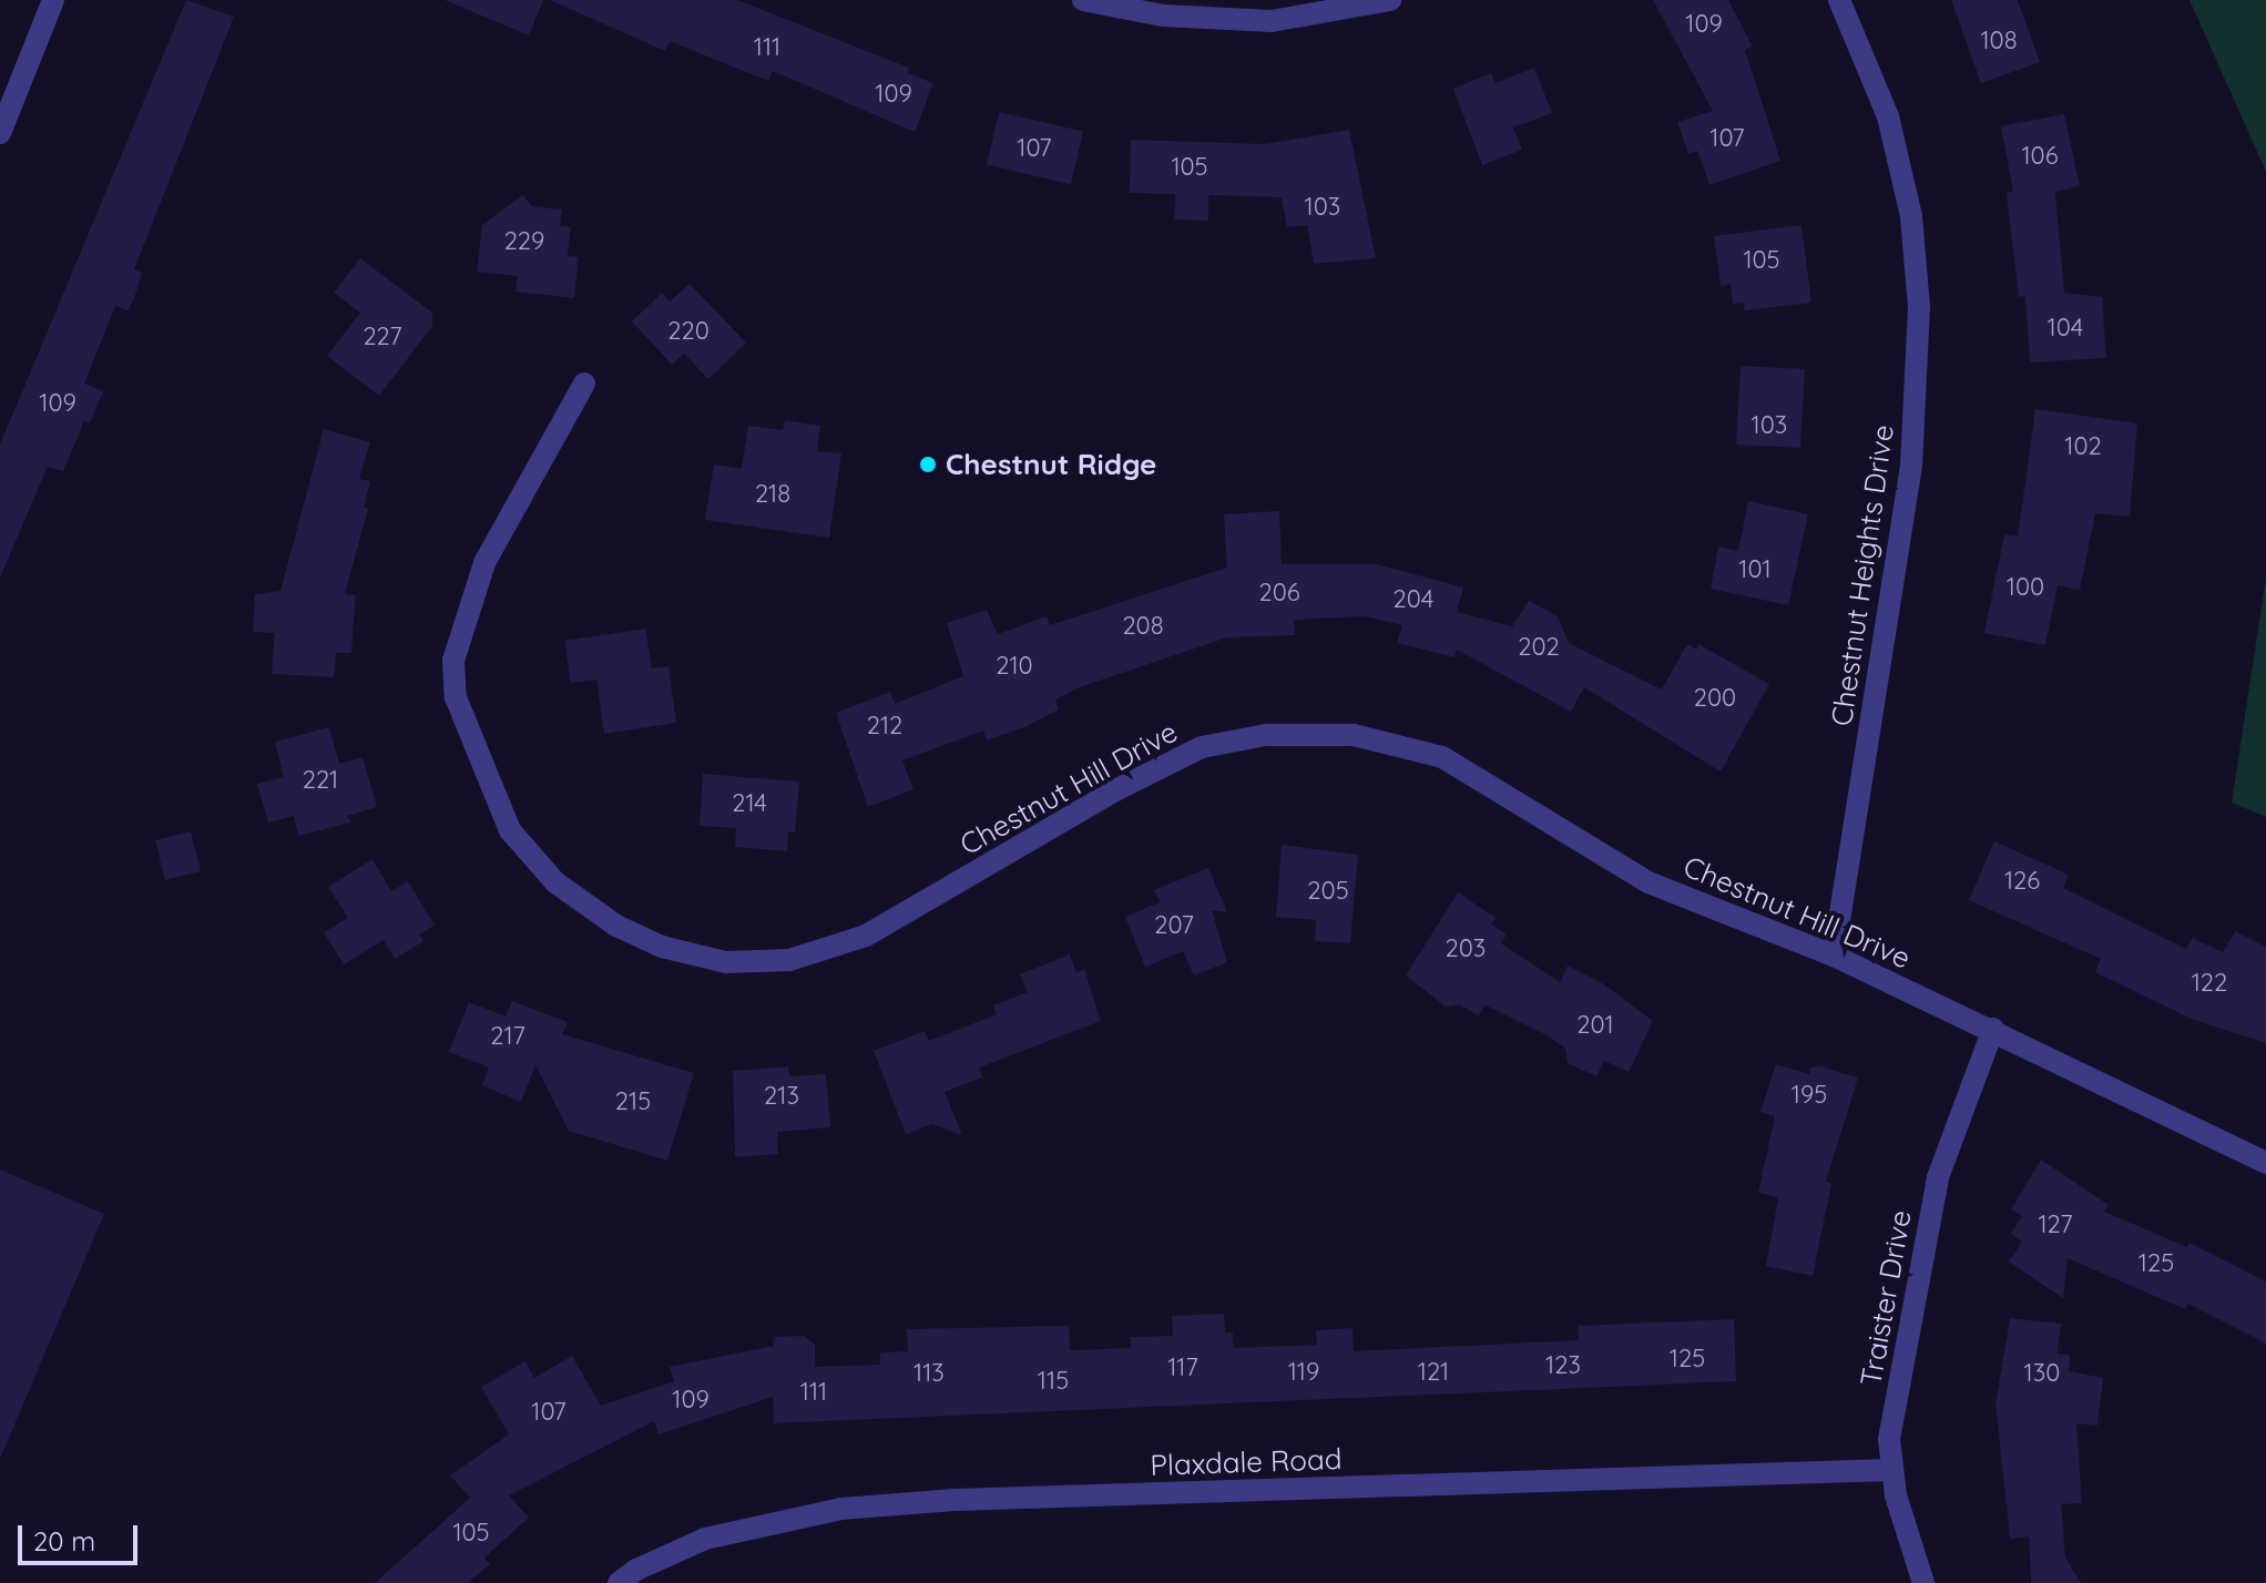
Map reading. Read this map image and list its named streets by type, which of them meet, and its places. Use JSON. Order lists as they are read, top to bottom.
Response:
{
  "streets": {
    "street": [
      "Chestnut Heights Drive",
      "Chestnut Hill Drive",
      "Traister Drive",
      "Plaxdale Road"
    ]
  },
  "crossings": [
    ["Chestnut Heights Drive", "Chestnut Hill Drive"],
    ["Chestnut Hill Drive", "Traister Drive"],
    ["Traister Drive", "Plaxdale Road"]
  ],
  "places": ["Chestnut Ridge"],
  "house_numbers": [
    "109",
    "108",
    "111",
    "109",
    "107",
    "107",
    "106",
    "105",
    "103",
    "229",
    "105",
    "104",
    "220",
    "227",
    "109",
    "103",
    "102",
    "218",
    "101",
    "100",
    "206",
    "204",
    "208",
    "202",
    "210",
    "200",
    "212",
    "221",
    "214",
    "126",
    "205",
    "207",
    "203",
    "122",
    "201",
    "217",
    "195",
    "213",
    "215",
    "127",
    "125",
    "125",
    "123",
    "117",
    "119",
    "121",
    "113",
    "130",
    "115",
    "111",
    "109",
    "107",
    "105"
  ],
  "scale_bar": "20 m"
}
